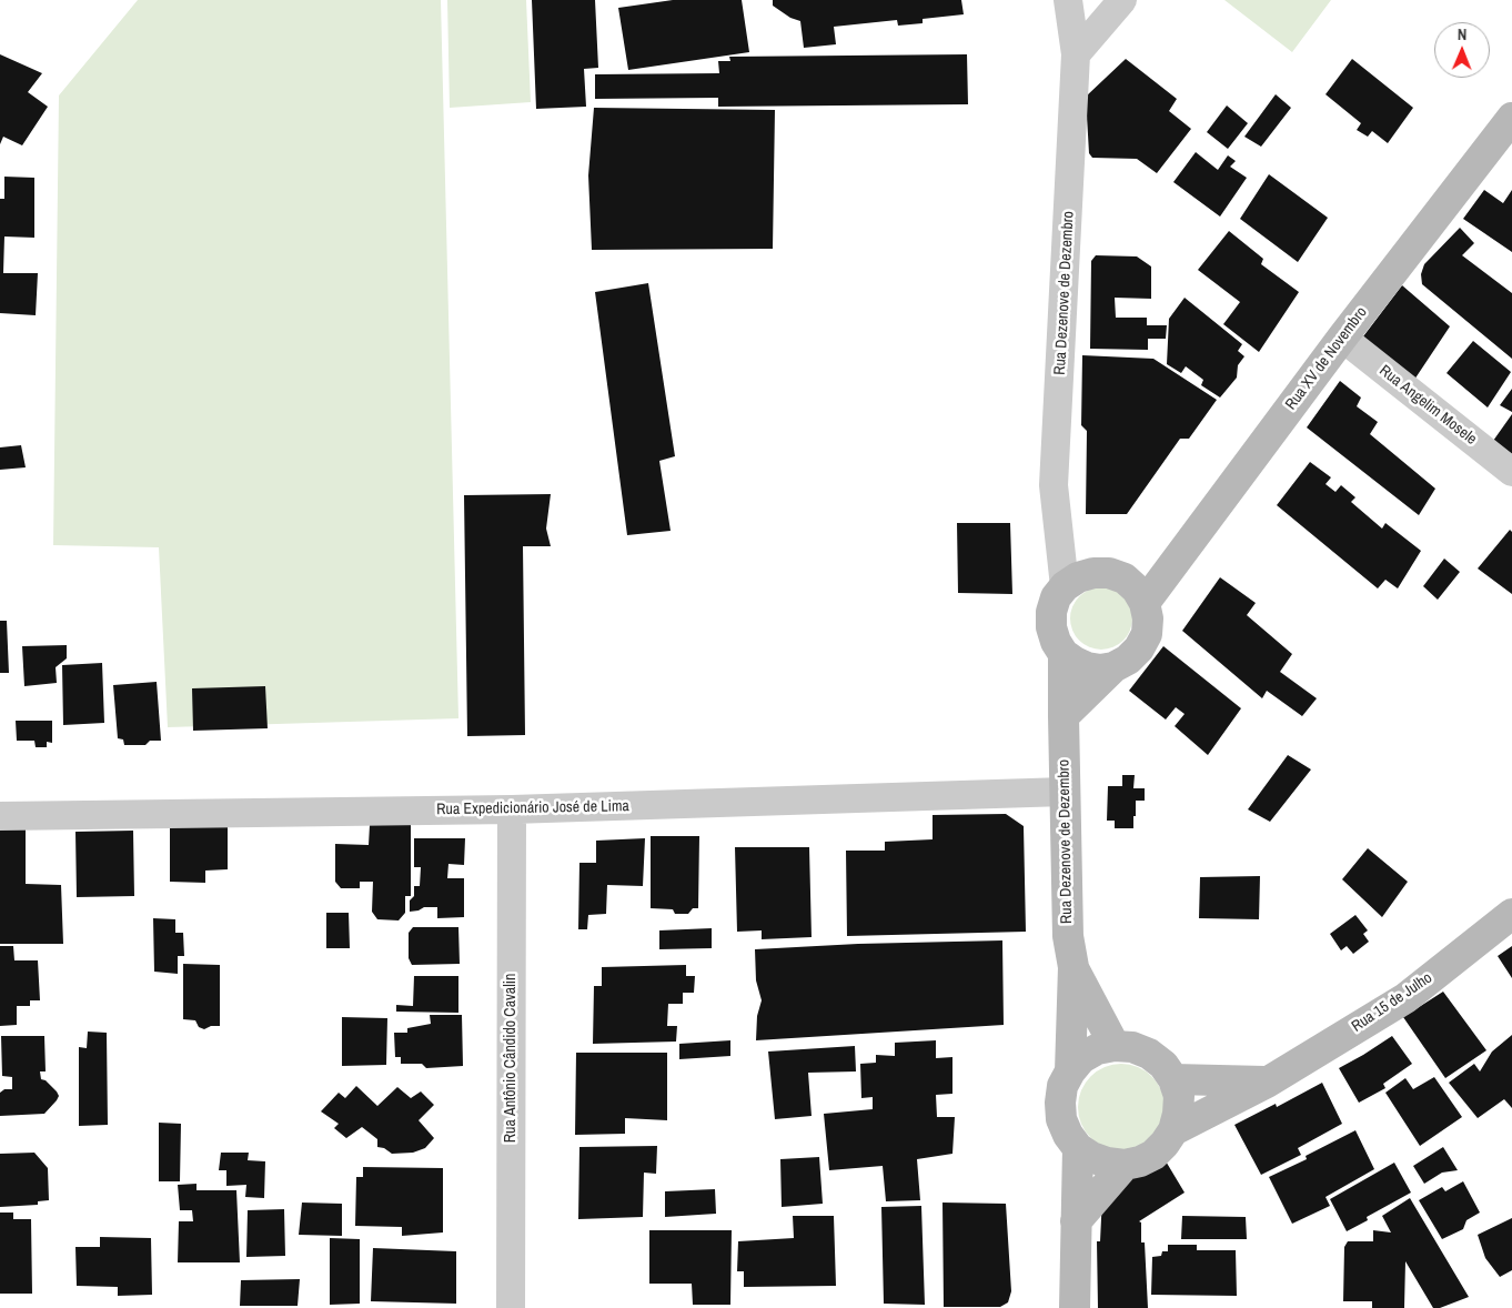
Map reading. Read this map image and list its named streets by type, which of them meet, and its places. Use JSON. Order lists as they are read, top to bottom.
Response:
{
  "streets": {
    "street": [
      "Rua Dezenove de Dezembro",
      "Rua XV de Novembro",
      "Rua Angelim Mosele",
      "Rua Expedicionário José de Lima",
      "Rua 15 de Julho",
      "Rua Antônio Cândido Cavalin"
    ]
  },
  "crossings": [
    ["Rua Dezenove de Dezembro", "Rua XV de Novembro"],
    ["Rua Dezenove de Dezembro", "Rua Expedicionário José de Lima"],
    ["Rua Dezenove de Dezembro", "Rua 15 de Julho"],
    ["Rua XV de Novembro", "Rua Angelim Mosele"],
    ["Rua Expedicionário José de Lima", "Rua Antônio Cândido Cavalin"]
  ],
  "north": "top"
}
